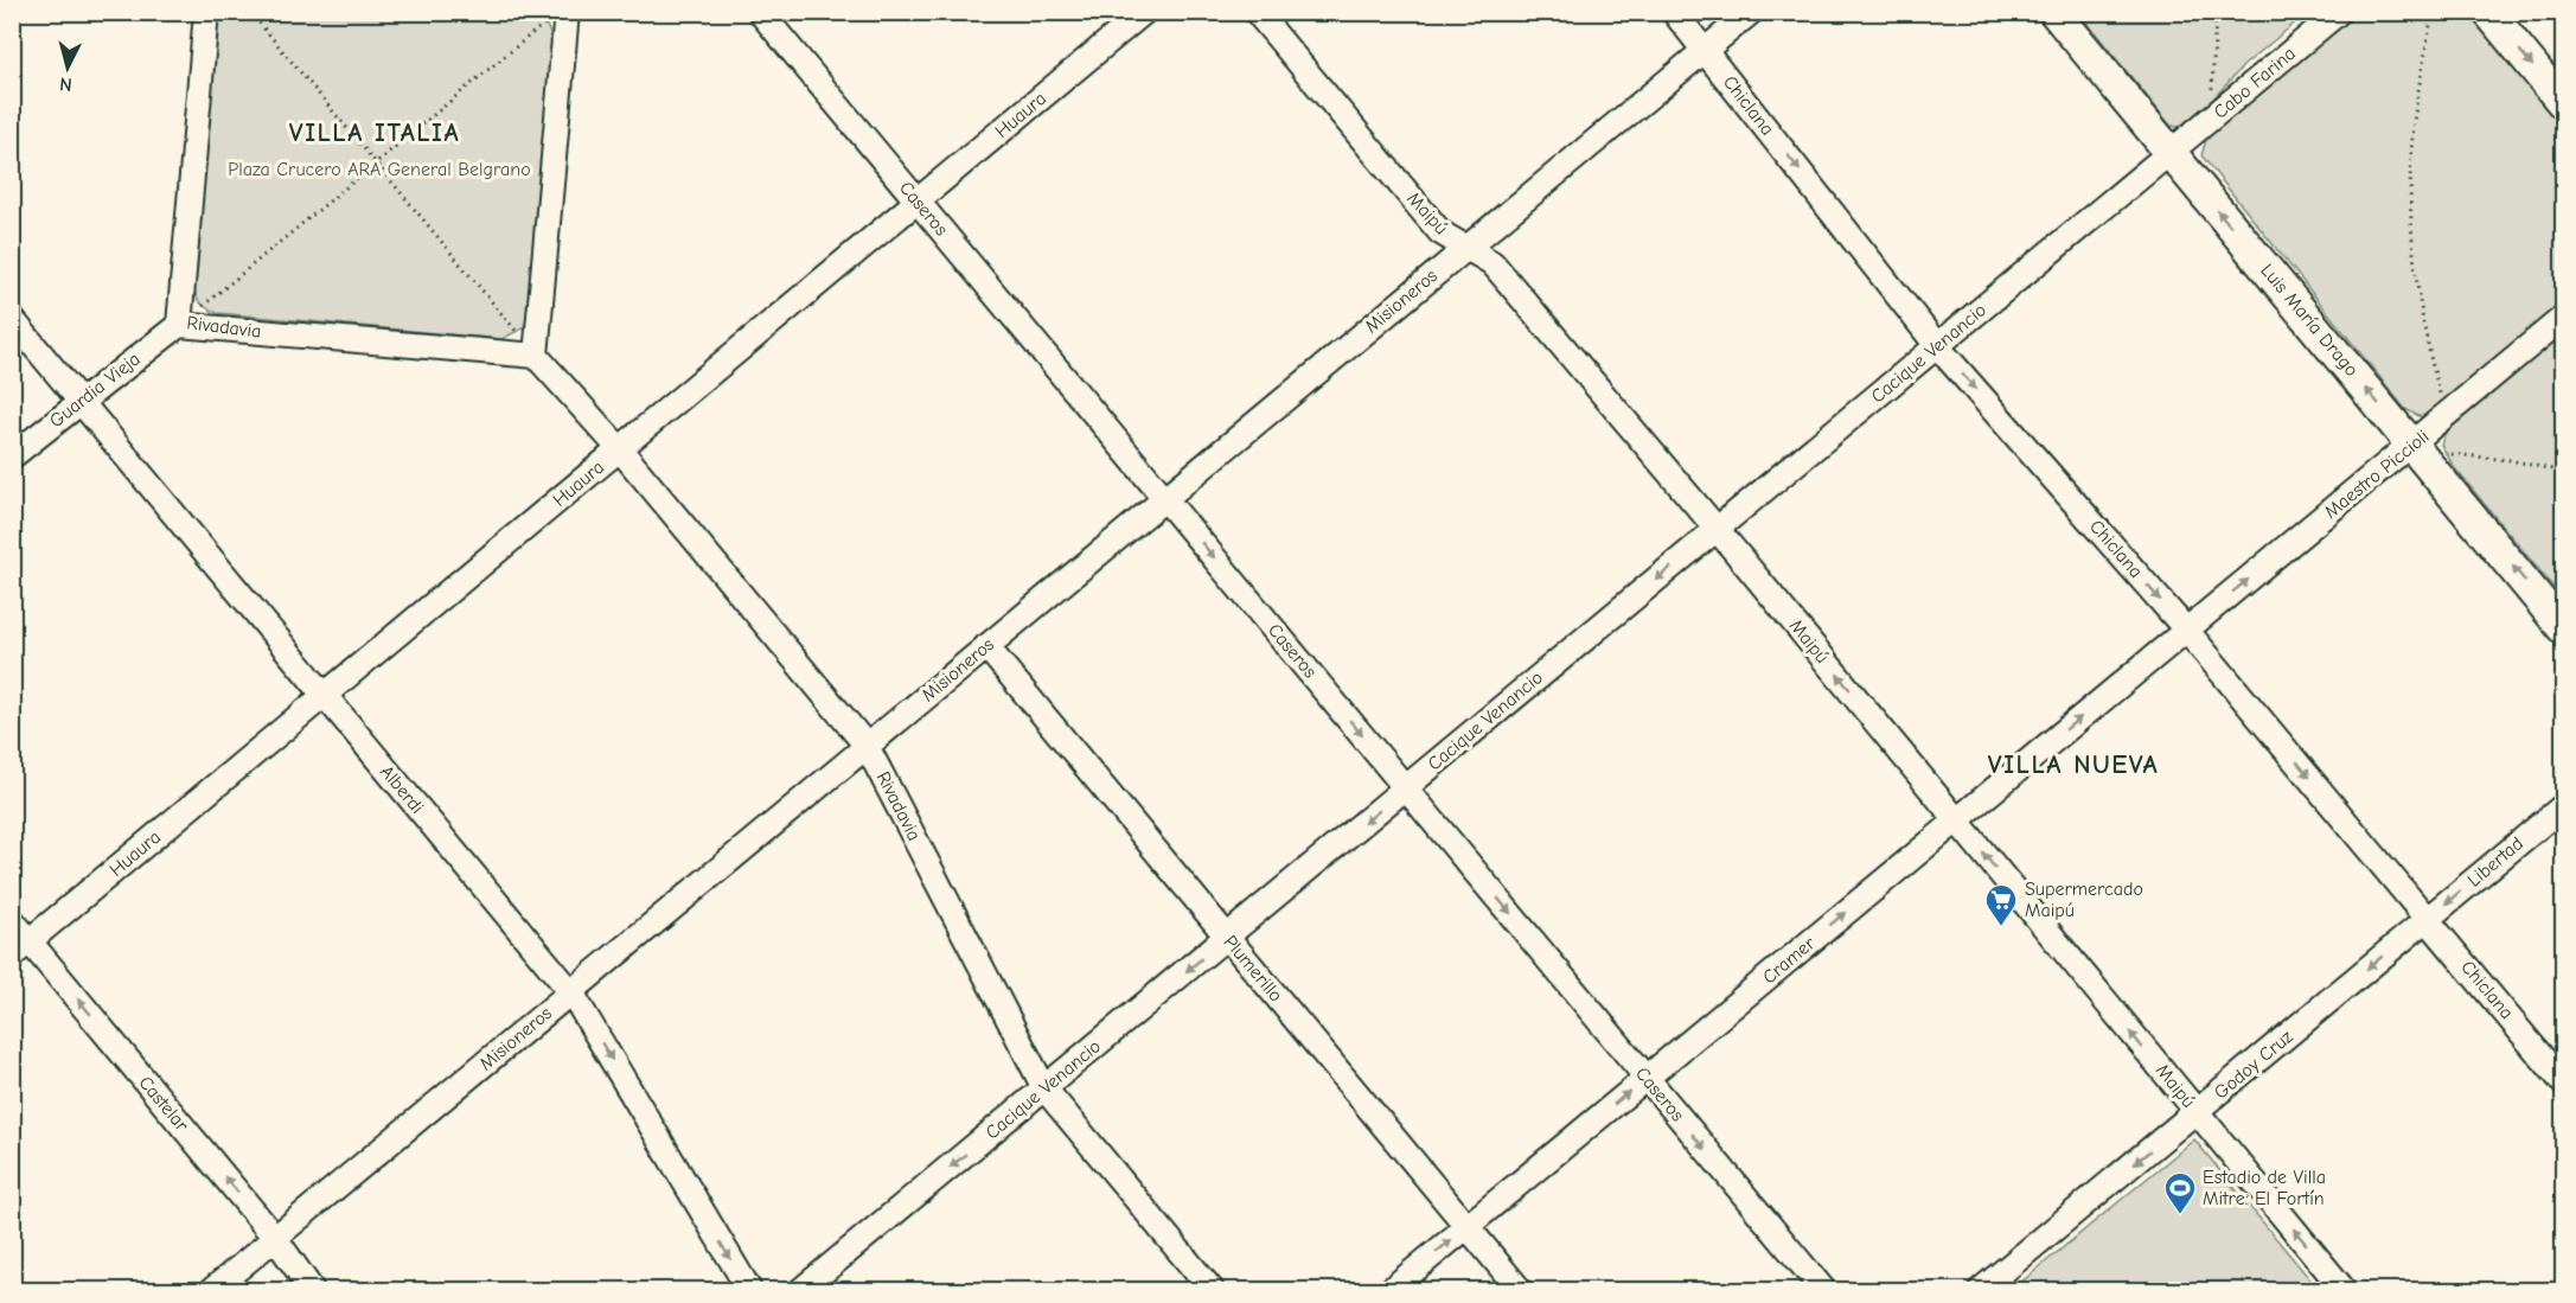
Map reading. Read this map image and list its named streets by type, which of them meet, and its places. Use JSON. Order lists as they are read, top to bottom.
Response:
{
  "streets": {
    "main road": ["Luis María Drago"],
    "street": [
      "Cabo Farina",
      "Chiclana",
      "Huaura",
      "Caseros",
      "Maipú",
      "Misioneros",
      "Rivadavia",
      "Cacique Venancio",
      "Guardia Vieja",
      "Maestro Piccioli",
      "Alberdi",
      "Libertad",
      "Cramer",
      "Plumerillo",
      "Godoy Cruz",
      "Castelar"
    ]
  },
  "crossings": [
    ["Cabo Farina", "Luis María Drago"],
    ["Cabo Farina", "Cacique Venancio"],
    ["Chiclana", "Misioneros"],
    ["Chiclana", "Cacique Venancio"],
    ["Chiclana", "Maestro Piccioli"],
    ["Chiclana", "Libertad"],
    ["Chiclana", "Cramer"],
    ["Chiclana", "Godoy Cruz"],
    ["Huaura", "Caseros"],
    ["Huaura", "Rivadavia"],
    ["Huaura", "Alberdi"],
    ["Huaura", "Castelar"],
    ["Caseros", "Misioneros"],
    ["Caseros", "Cacique Venancio"],
    ["Caseros", "Cramer"],
    ["Maipú", "Misioneros"],
    ["Maipú", "Cacique Venancio"],
    ["Maipú", "Cramer"],
    ["Maipú", "Godoy Cruz"],
    ["Misioneros", "Rivadavia"],
    ["Misioneros", "Alberdi"],
    ["Misioneros", "Plumerillo"],
    ["Misioneros", "Castelar"],
    ["Luis María Drago", "Cacique Venancio"],
    ["Luis María Drago", "Maestro Piccioli"],
    ["Rivadavia", "Cacique Venancio"],
    ["Rivadavia", "Guardia Vieja"],
    ["Cacique Venancio", "Plumerillo"],
    ["Guardia Vieja", "Alberdi"],
    ["Maestro Piccioli", "Cramer"],
    ["Libertad", "Godoy Cruz"],
    ["Cramer", "Plumerillo"]
  ],
  "one_way": [
    "Chiclana",
    "Caseros",
    "Maipú",
    "Luis María Drago",
    "Cacique Venancio",
    "Maestro Piccioli",
    "Libertad",
    "Cramer",
    "Godoy Cruz",
    "Castelar"
  ],
  "districts": ["VILLA ITALIA", "VILLA NUEVA"],
  "parks": ["Plaza Crucero ARA General Belgrano"],
  "places": {
    "supermarket": ["Supermercado Maipú"],
    "sports": ["Estadio de Villa Mitre: El Fortín"]
  },
  "north": "bottom"
}
